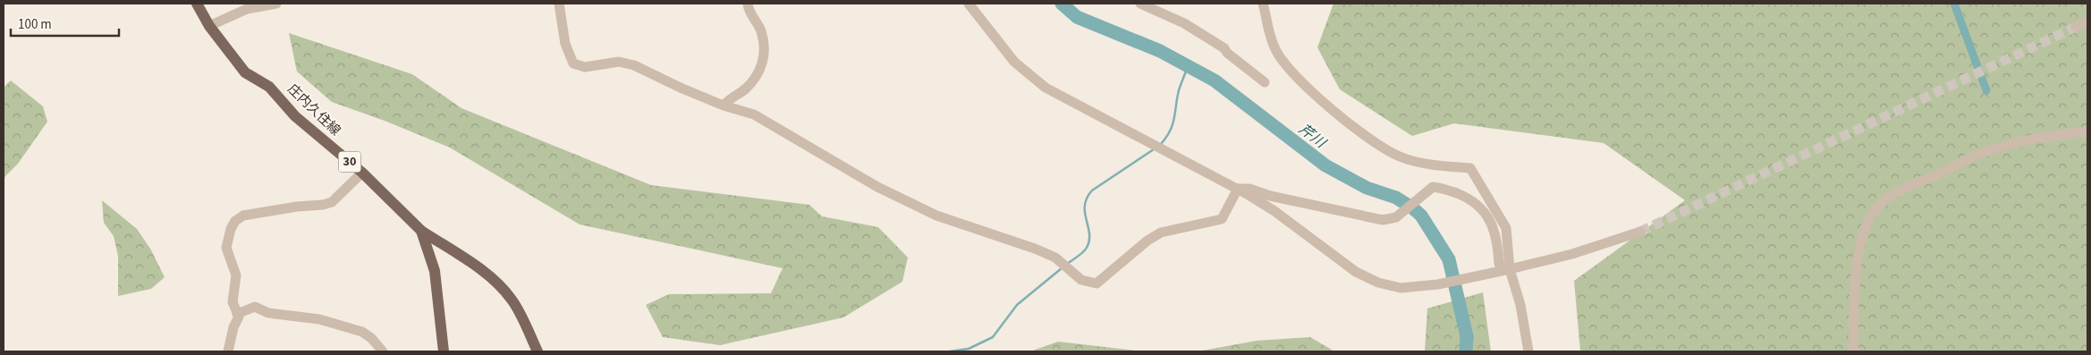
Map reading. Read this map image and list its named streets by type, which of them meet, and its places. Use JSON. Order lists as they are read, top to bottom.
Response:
{
  "streets": {
    "main road": ["庄内久住線", "30"]
  },
  "water": ["芹川"],
  "scale_bar": "100 m"
}
